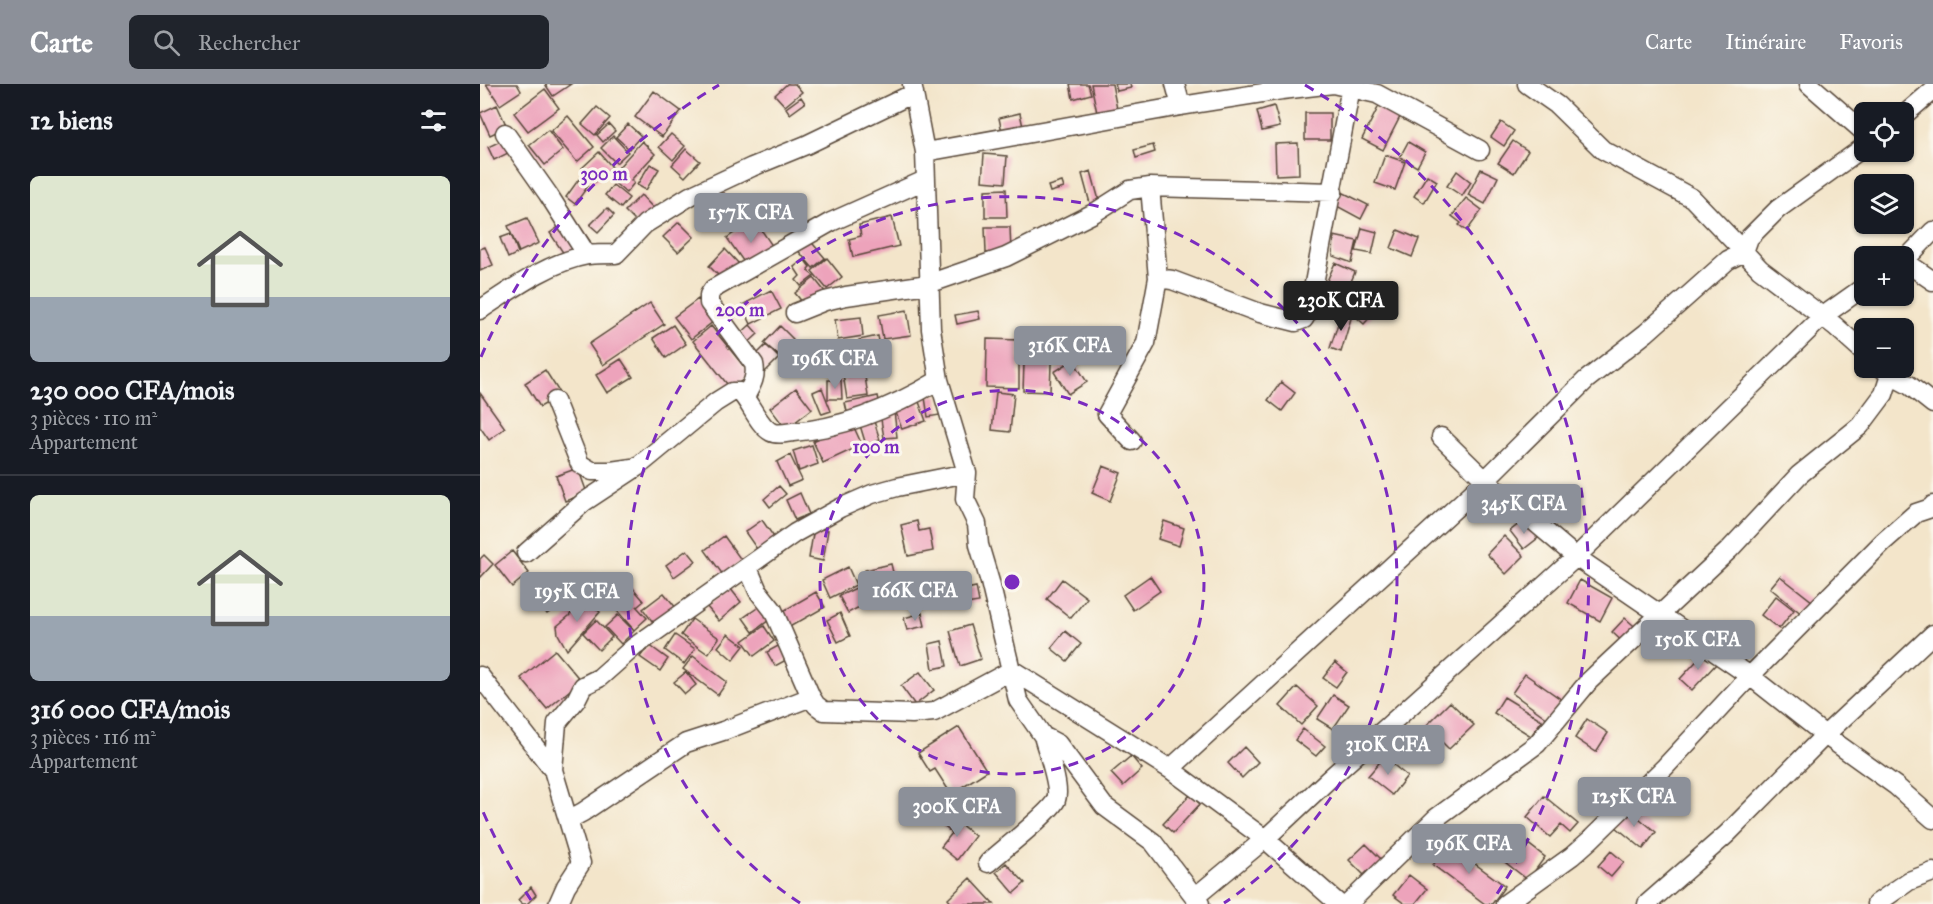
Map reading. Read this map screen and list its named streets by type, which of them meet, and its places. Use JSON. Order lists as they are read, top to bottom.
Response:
{
  "page": {
    "header": "Carte",
    "search": "Rechercher",
    "nav": ["Carte", "Itinéraire", "Favoris"],
    "heading": "12 biens",
    "map_buttons": ["+", "−"],
    "list": [
      {
        "name": "230 000 CFA/mois",
        "note": "3 pièces · 110 m² · Appartement"
      },
      {
        "name": "316 000 CFA/mois",
        "note": "3 pièces · 116 m² · Appartement"
      }
    ],
    "price": [
      "157K CFA",
      "230K CFA",
      "316K CFA",
      "196K CFA",
      "345K CFA",
      "166K CFA",
      "195K CFA",
      "150K CFA",
      "310K CFA",
      "125K CFA",
      "300K CFA",
      "196K CFA"
    ]
  },
  "rings": ["300 m", "200 m", "100 m"]
}
